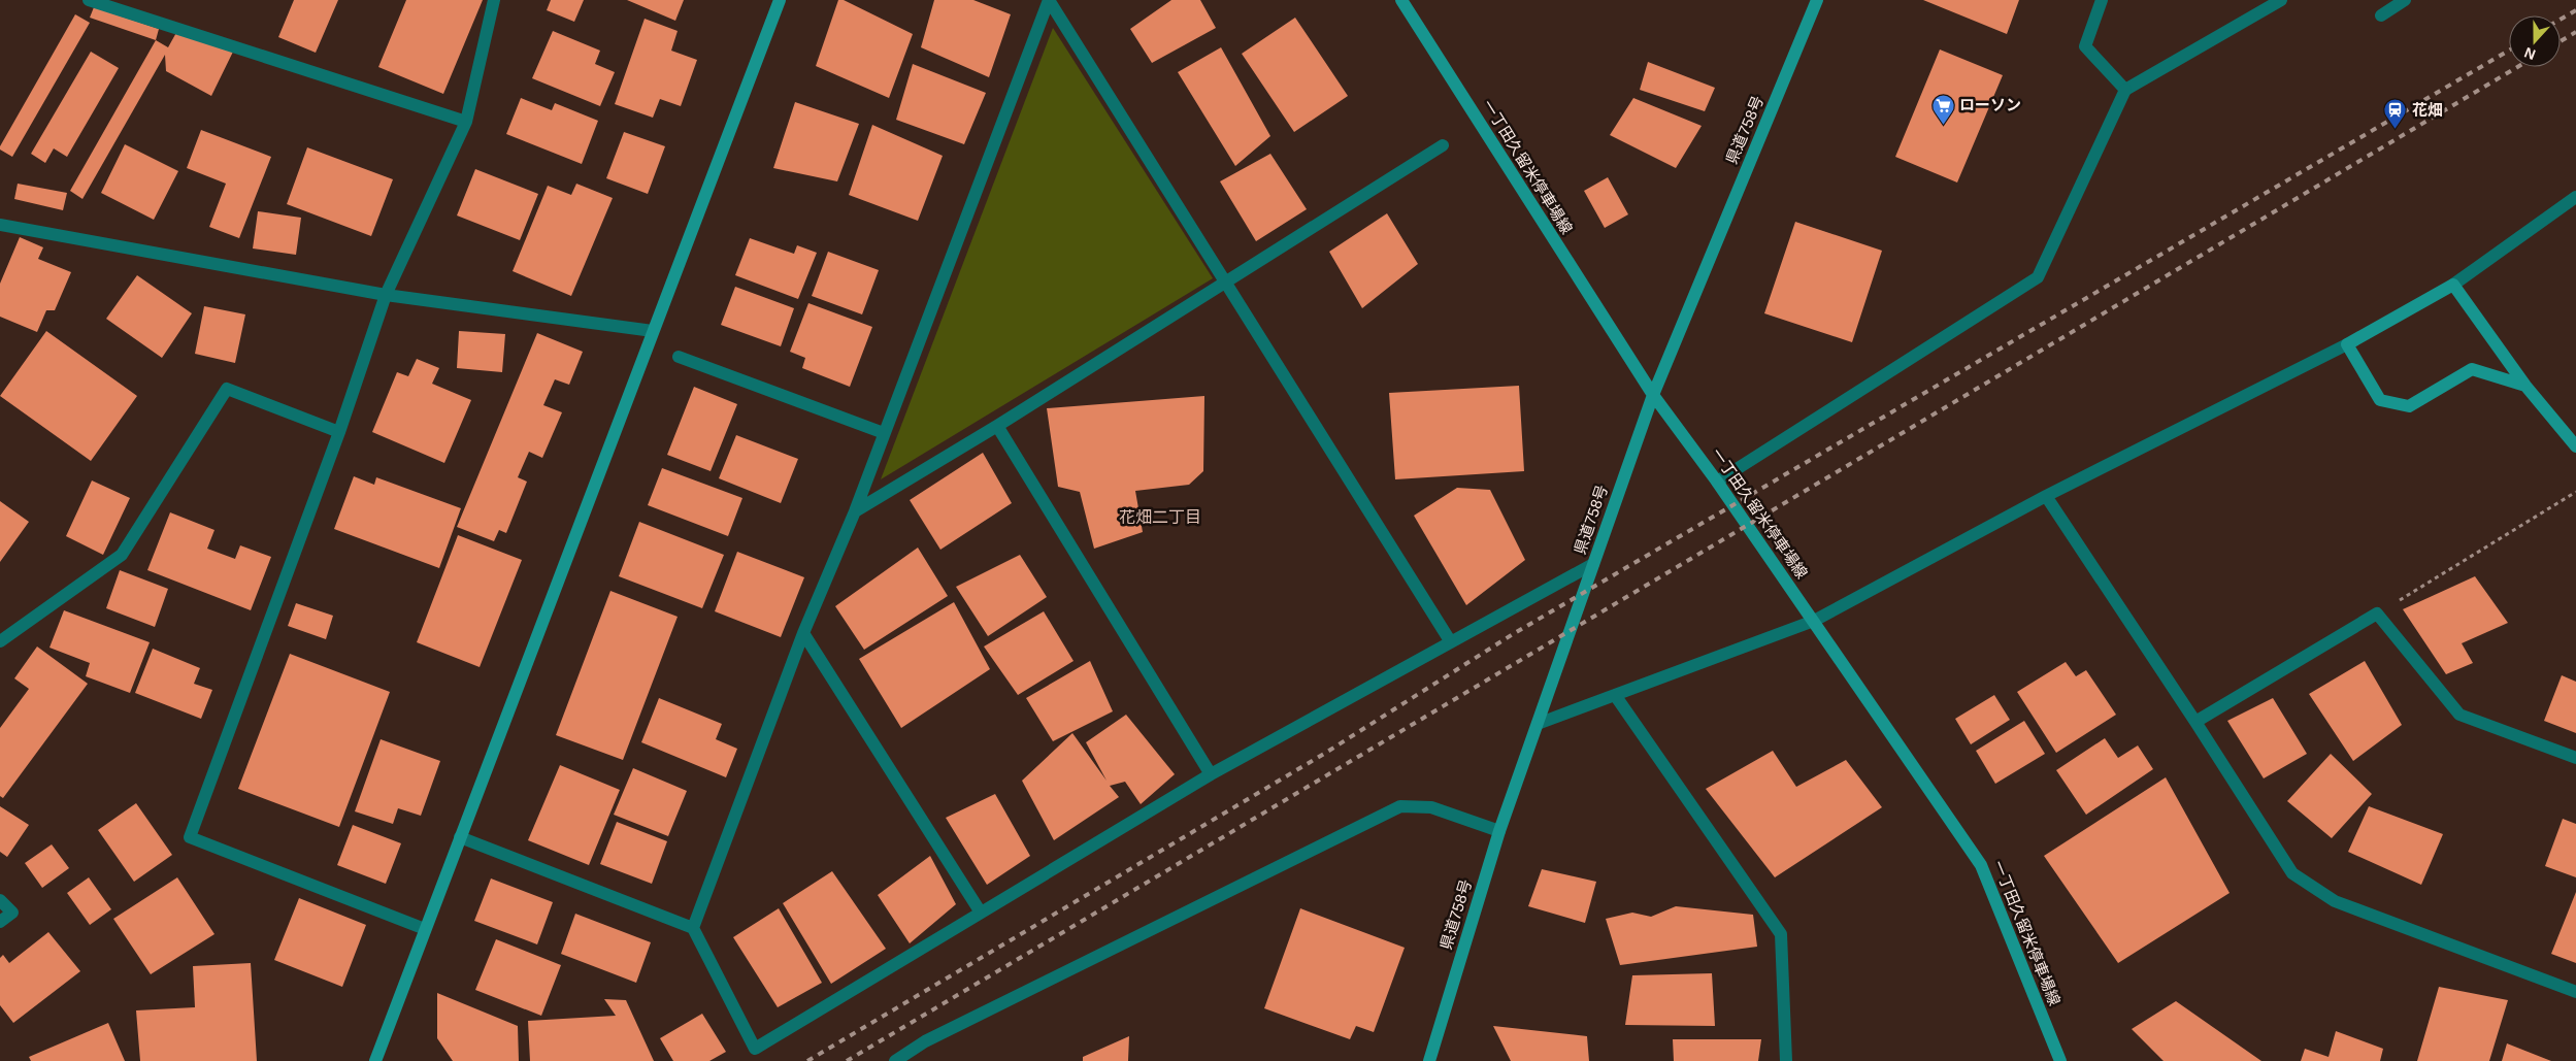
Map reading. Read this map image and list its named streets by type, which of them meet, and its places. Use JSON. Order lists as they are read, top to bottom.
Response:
{
  "streets": {
    "main road": ["県道758号", "一丁田久留米停車場線"]
  },
  "crossings": [
    ["県道758号", "一丁田久留米停車場線"]
  ],
  "districts": ["花畑二丁目"],
  "places": {
    "supermarket": ["ローソン"],
    "station": ["花畑"]
  },
  "north": "bottom"
}
